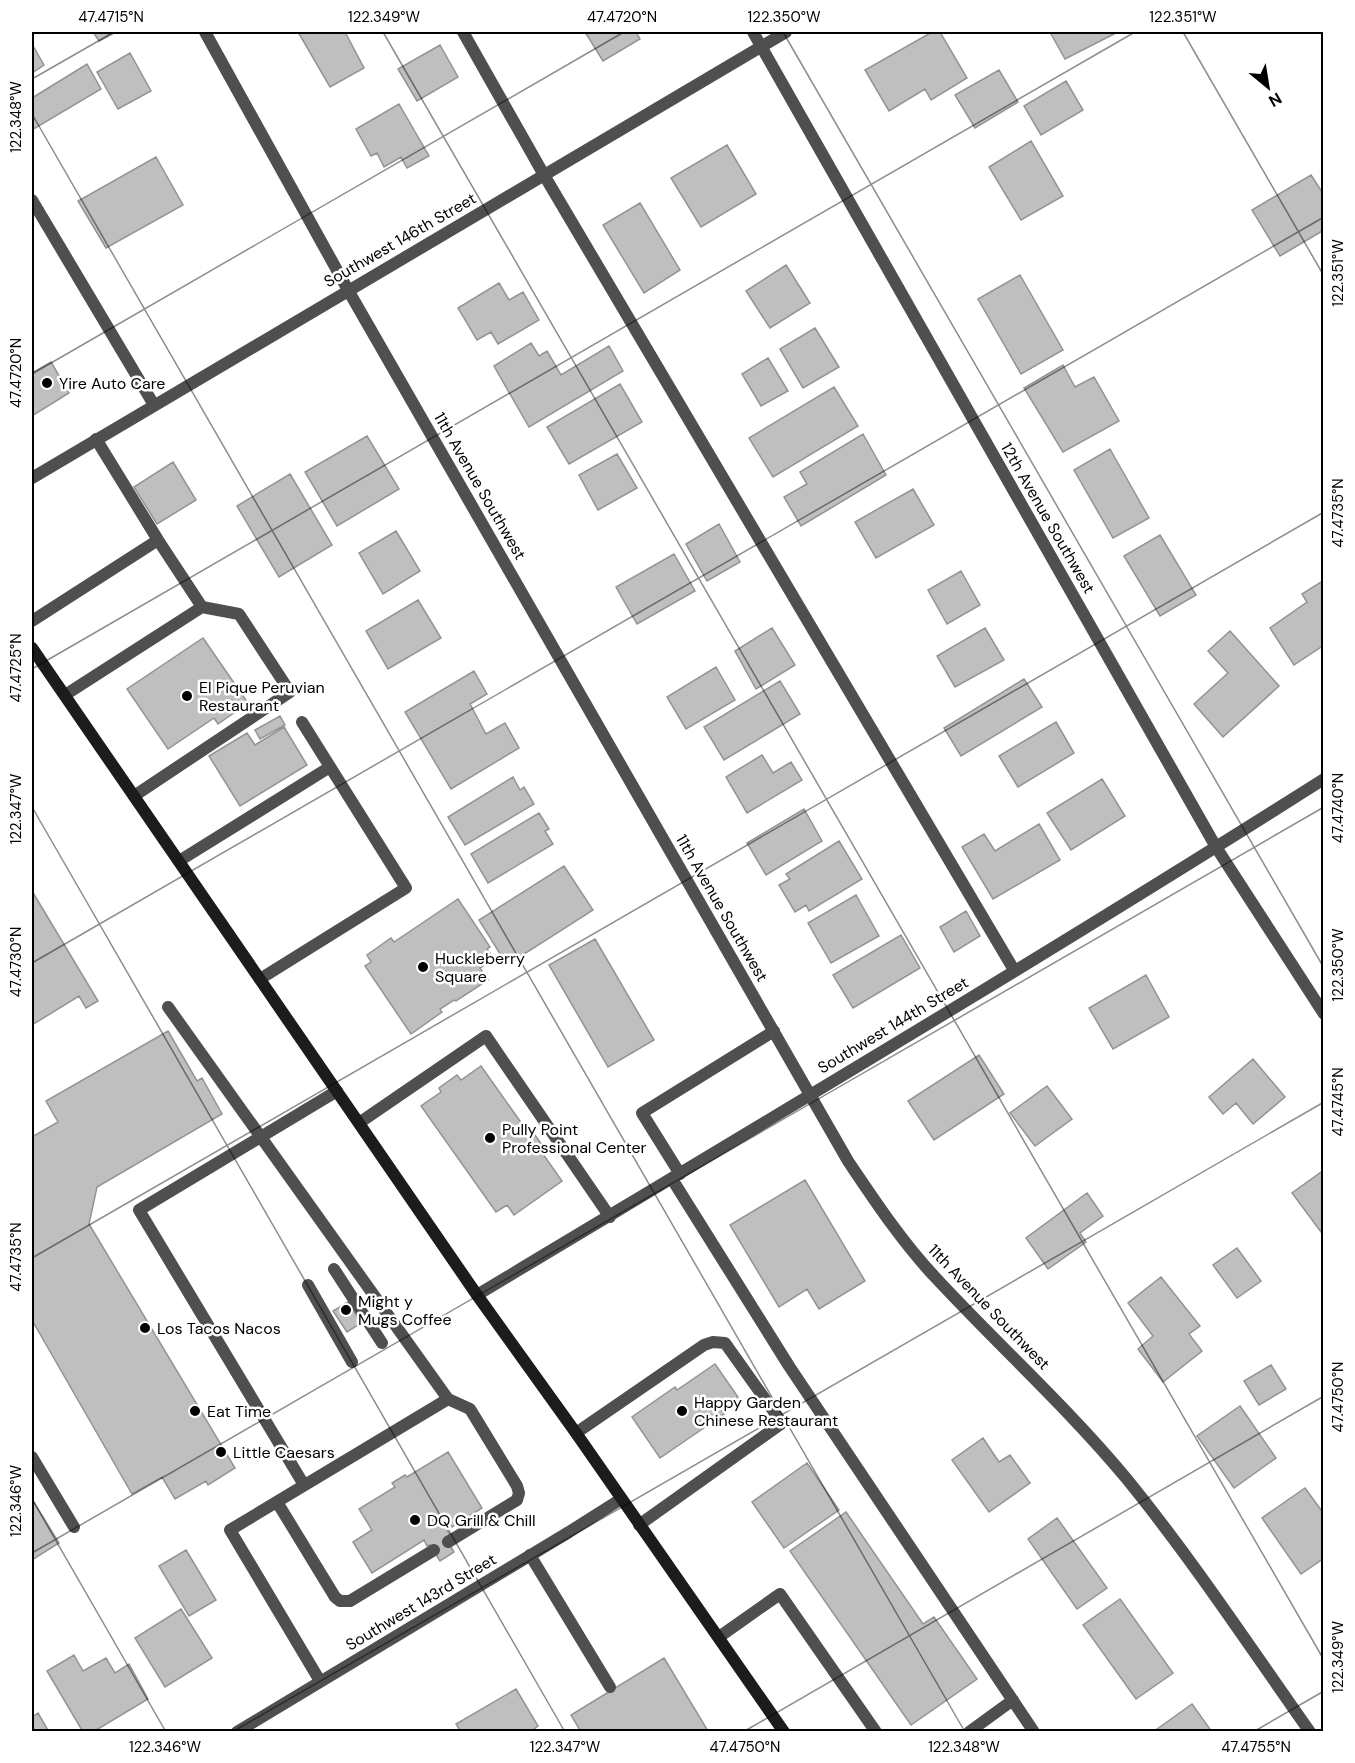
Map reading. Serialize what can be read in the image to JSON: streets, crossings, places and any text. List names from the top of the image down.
{
  "streets": {
    "street": [
      "Southwest 146th Street",
      "11th Avenue Southwest",
      "12th Avenue Southwest",
      "Southwest 144th Street",
      "Southwest 143rd Street"
    ]
  },
  "crossings": [
    ["Southwest 146th Street", "11th Avenue Southwest"],
    ["Southwest 146th Street", "12th Avenue Southwest"],
    ["11th Avenue Southwest", "Southwest 144th Street"],
    ["12th Avenue Southwest", "Southwest 144th Street"]
  ],
  "places": [
    "Yire Auto Care",
    "El Pique Peruvian Restaurant",
    "Huckleberry Square",
    "Pully Point Professional Center",
    "Might y Mugs Coffee",
    "Los Tacos Nacos",
    "Eat Time",
    "Happy Garden Chinese Restaurant",
    "Little Caesars",
    "DQ Grill & Chill"
  ],
  "north": "bottom right",
  "coordinates": [
    "47.4715°N",
    "122.349°W",
    "47.4720°N",
    "122.350°W",
    "122.351°W",
    "122.348°W",
    "47.4735°N",
    "47.4725°N",
    "47.4740°N",
    "122.347°W",
    "47.4730°N",
    "47.4745°N",
    "47.4750°N",
    "122.346°W",
    "47.4755°N"
  ]
}
